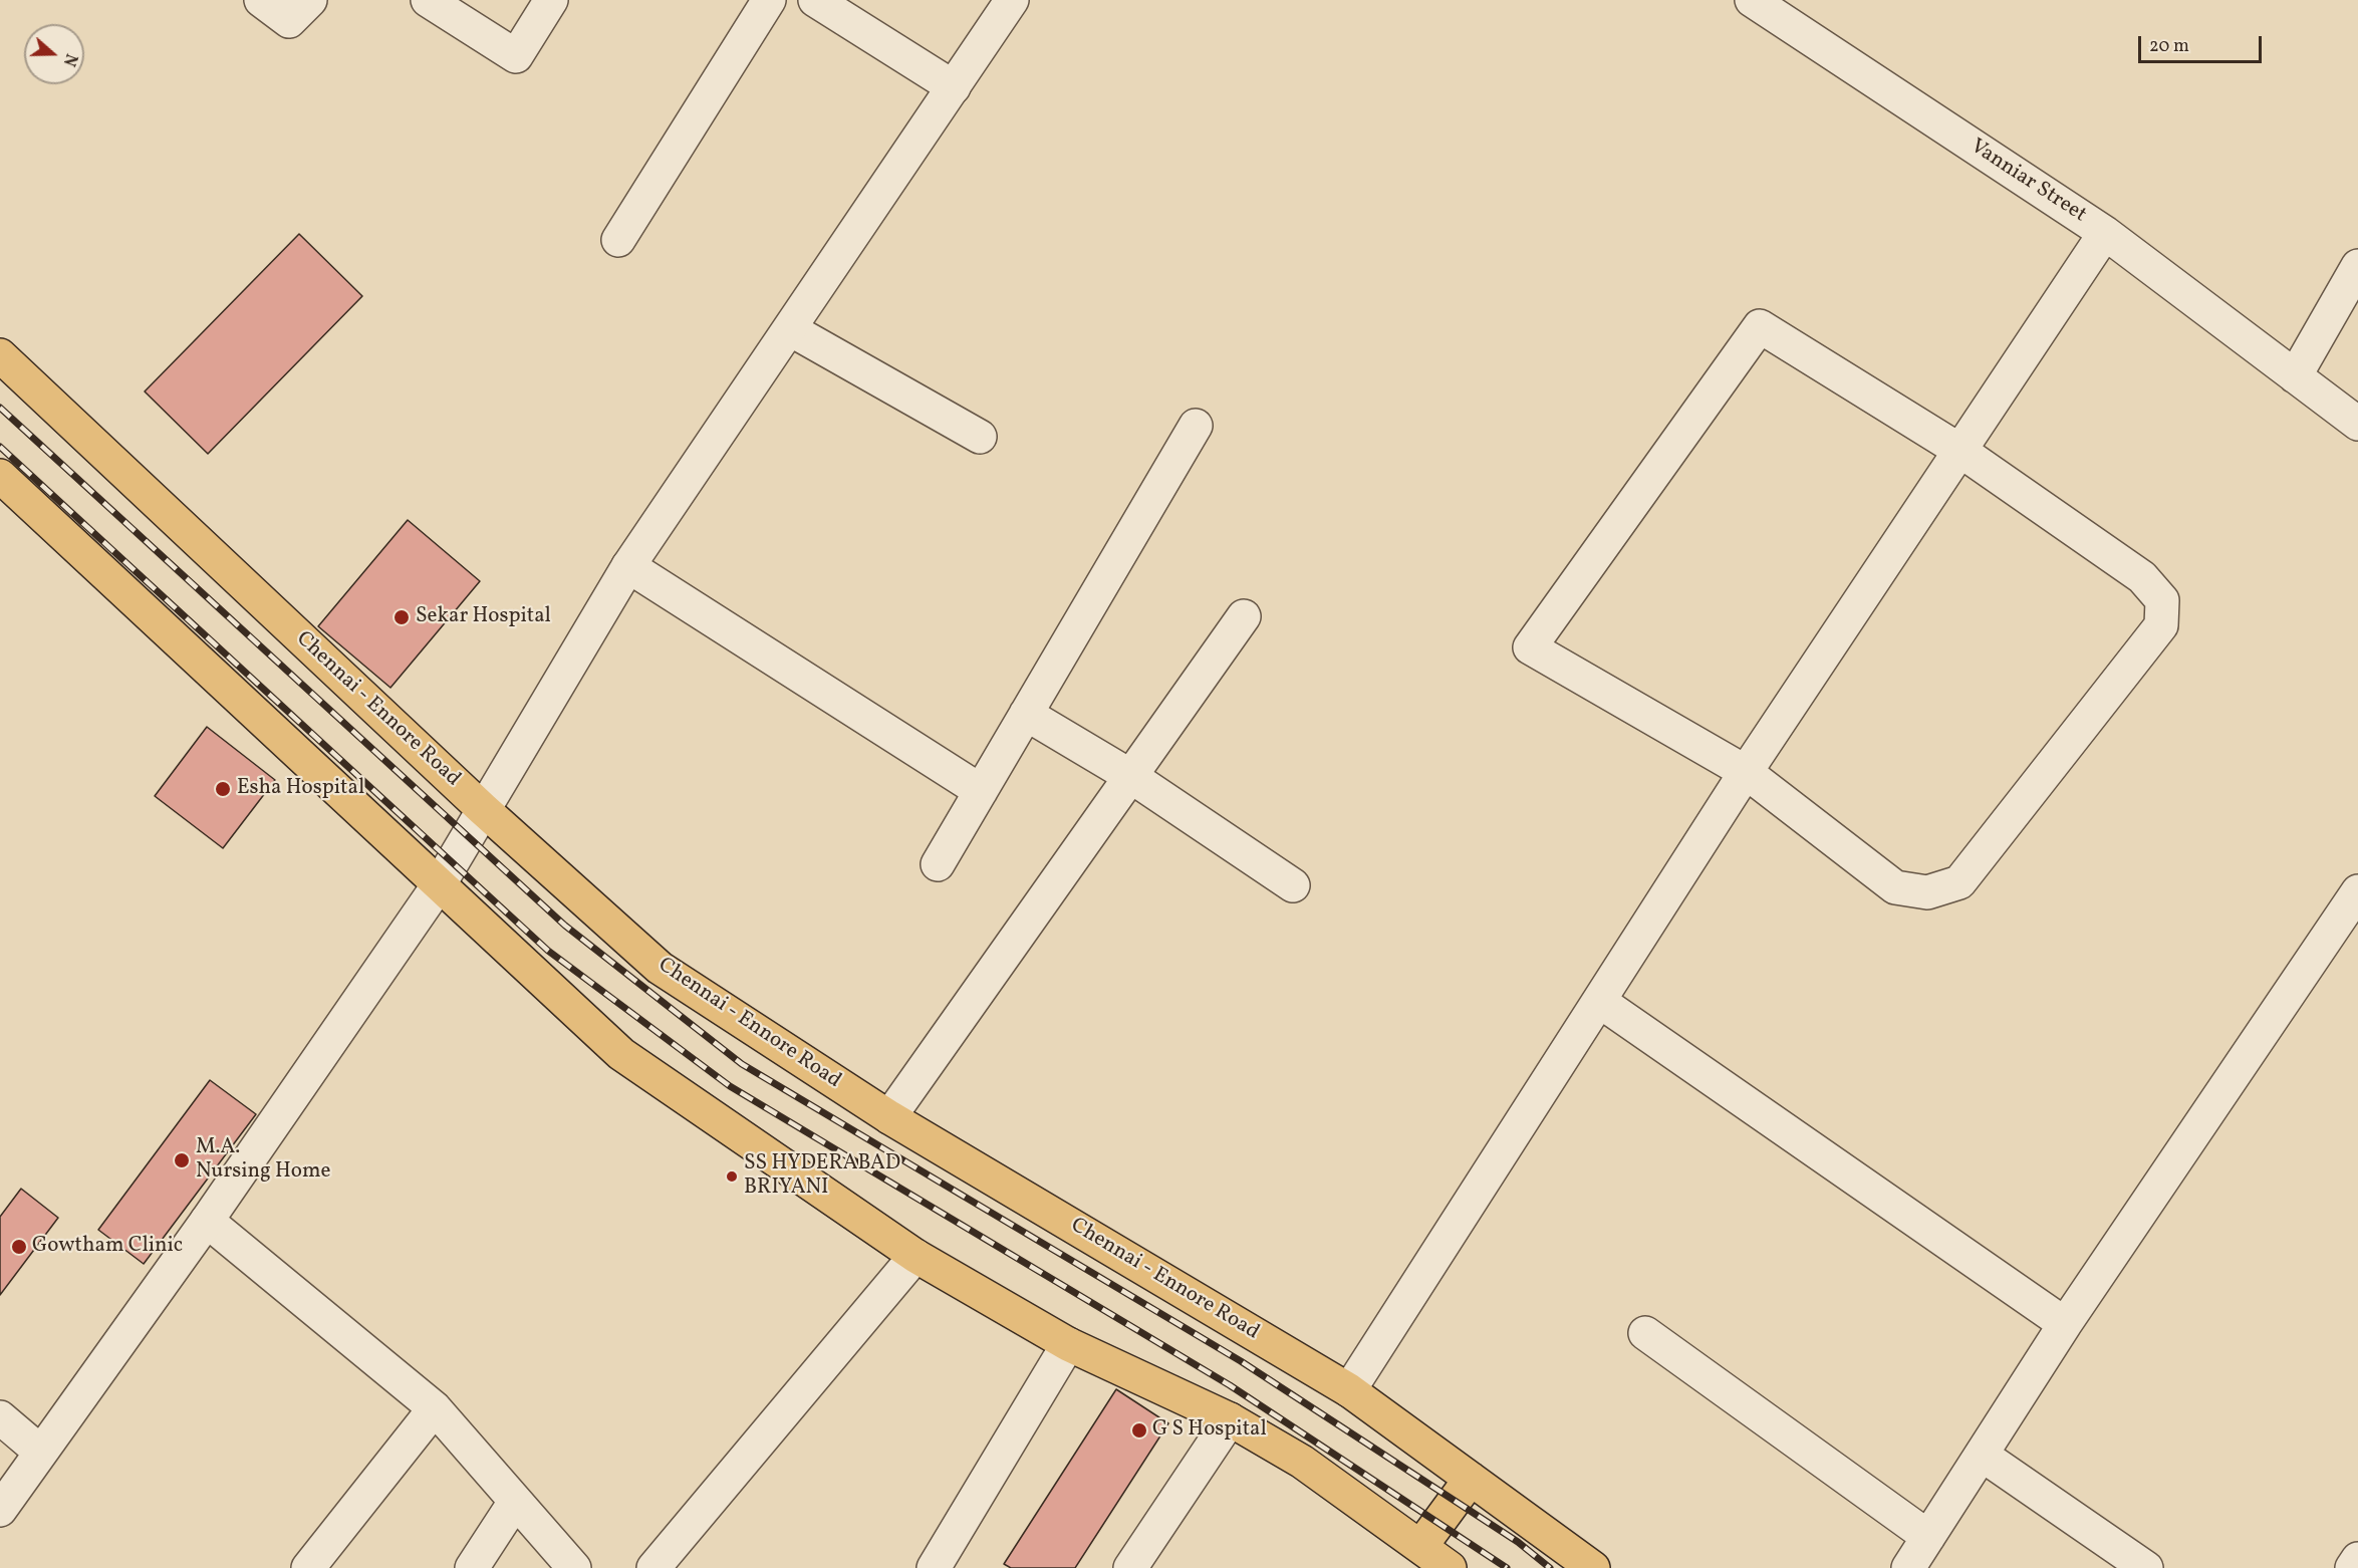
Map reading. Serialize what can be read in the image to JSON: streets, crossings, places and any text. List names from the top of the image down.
{
  "streets": {
    "main road": ["Chennai - Ennore Road"],
    "street": ["Vanniar Street"]
  },
  "places": [
    "Sekar Hospital",
    "Esha Hospital",
    "M.A. Nursing Home",
    "SS HYDERABAD BRIYANI",
    "Gowtham Clinic",
    "G S Hospital"
  ],
  "scale_bar": "20 m",
  "north": "right"
}
